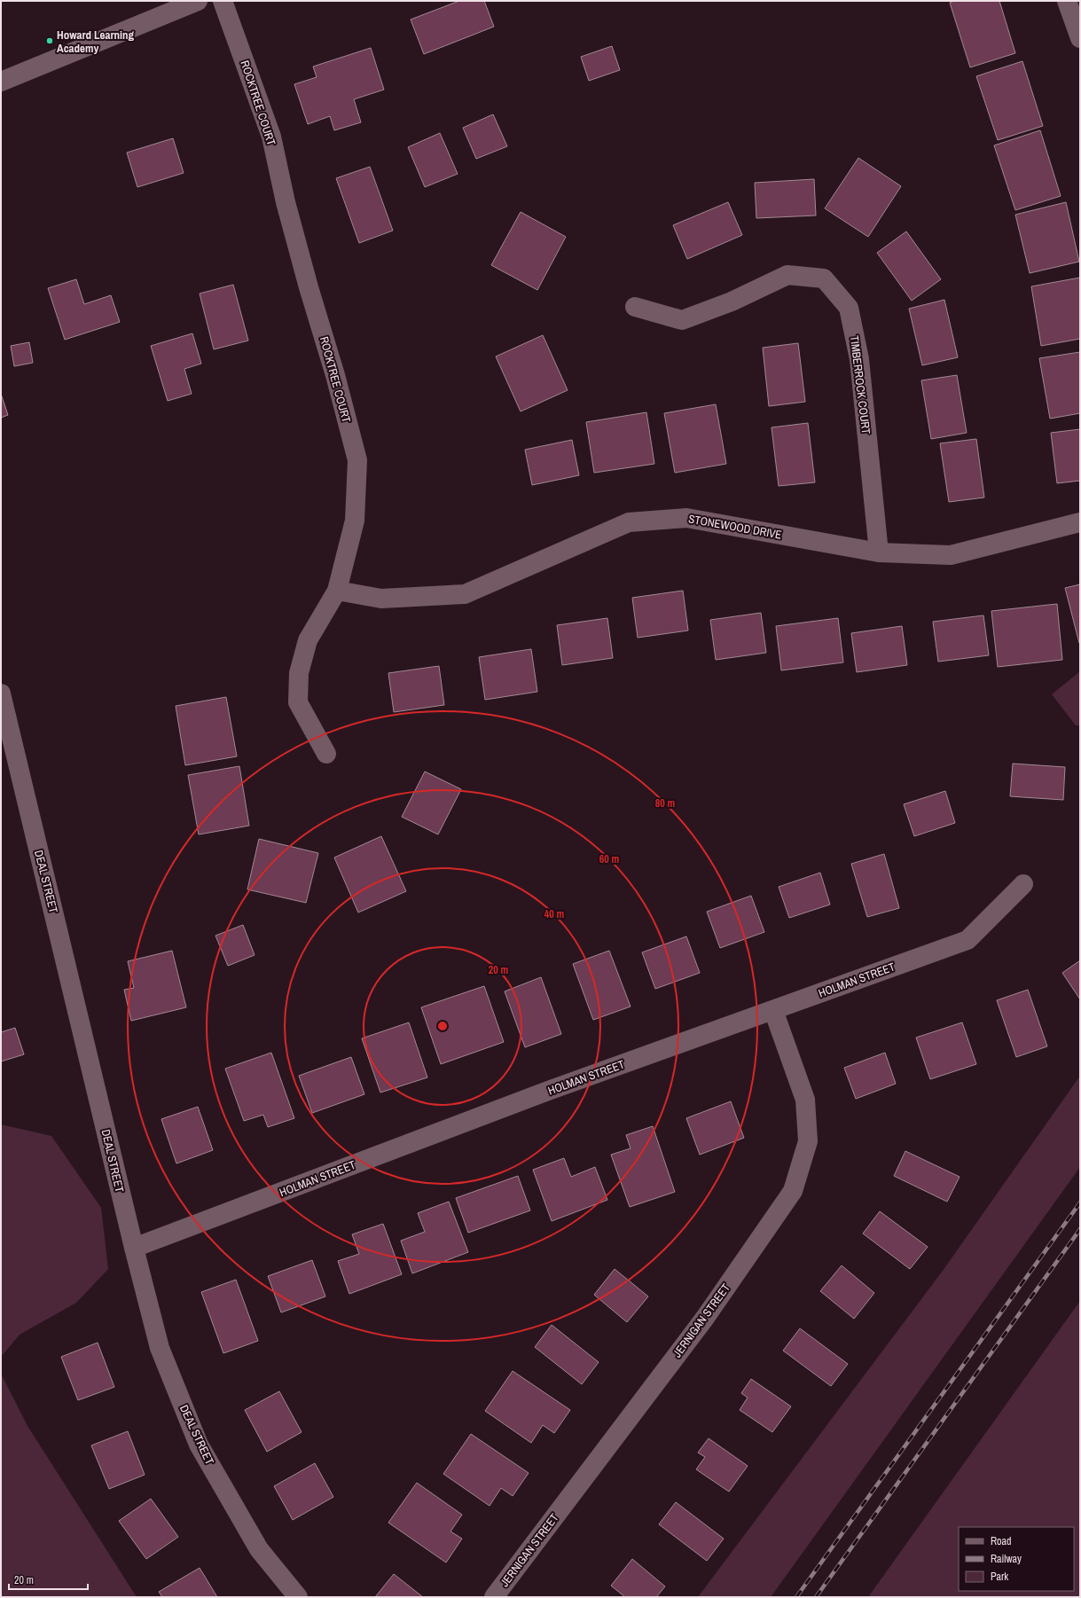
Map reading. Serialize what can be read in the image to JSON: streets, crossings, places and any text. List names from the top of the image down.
{
  "streets": {
    "street": [
      "ROCKTREE COURT",
      "TIMBERROCK COURT",
      "STONEWOOD DRIVE",
      "DEAL STREET",
      "HOLMAN STREET",
      "JERNIGAN STREET"
    ]
  },
  "crossings": [
    ["ROCKTREE COURT", "STONEWOOD DRIVE"],
    ["TIMBERROCK COURT", "STONEWOOD DRIVE"],
    ["DEAL STREET", "HOLMAN STREET"],
    ["HOLMAN STREET", "JERNIGAN STREET"]
  ],
  "places": ["Howard Learning Academy"],
  "legend": ["Road", "Railway", "Park"],
  "scale_bar": "20 m",
  "rings": [
    "80 m",
    "60 m",
    "40 m",
    "20 m"
  ]
}
